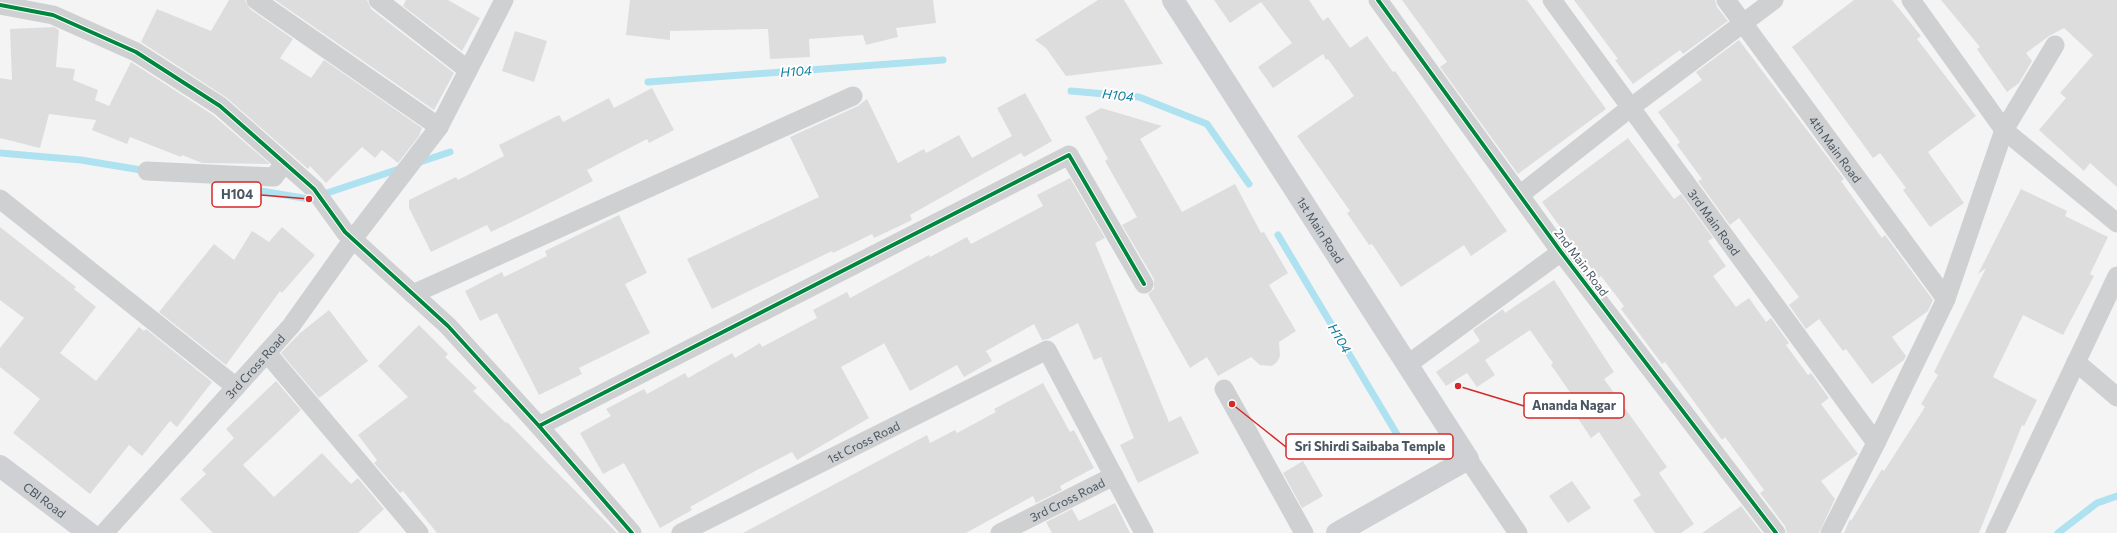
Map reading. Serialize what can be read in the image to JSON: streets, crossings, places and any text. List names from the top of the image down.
{
  "streets": {
    "street": [
      "4th Main Road",
      "3rd Main Road",
      "1st Main Road",
      "2nd Main Road",
      "3rd Cross Road",
      "1st Cross Road",
      "CBI Road"
    ]
  },
  "crossings": [
    ["3rd Cross Road", "1st Cross Road"]
  ],
  "water": ["H104"],
  "places": ["H104", "Ananda Nagar", "Sri Shirdi Saibaba Temple"]
}
